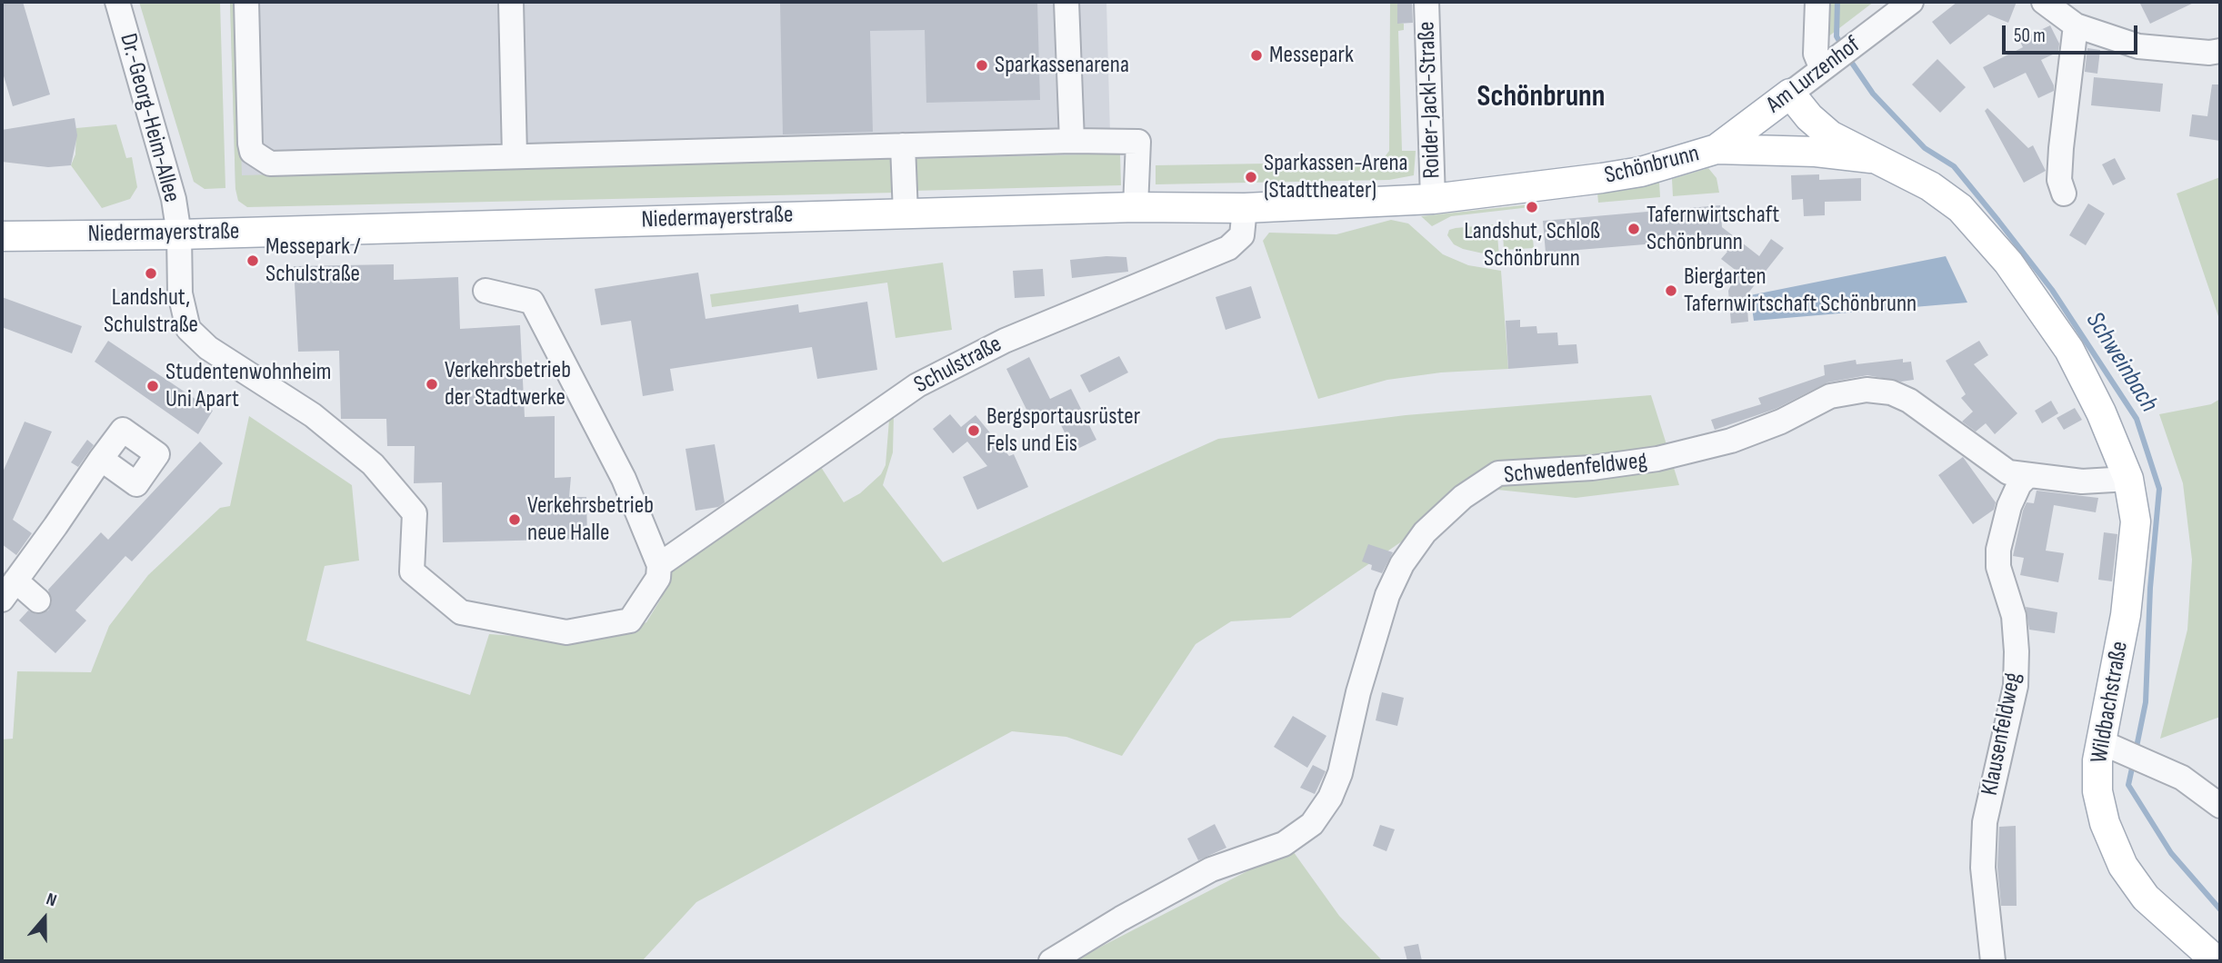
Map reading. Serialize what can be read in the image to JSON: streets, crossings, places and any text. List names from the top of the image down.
{
  "streets": {
    "main road": [
      "Am Lurzenhof",
      "Schönbrunn",
      "Niedermayerstraße",
      "Wildbachstraße"
    ],
    "street": [
      "Roider-Jackl-Straße",
      "Dr.-Georg-Heim-Allee",
      "Schulstraße",
      "Schwedenfeldweg",
      "Klausenfeldweg"
    ]
  },
  "crossings": [
    ["Am Lurzenhof", "Schönbrunn"],
    ["Roider-Jackl-Straße", "Schönbrunn"],
    ["Roider-Jackl-Straße", "Niedermayerstraße"],
    ["Dr.-Georg-Heim-Allee", "Niedermayerstraße"],
    ["Schönbrunn", "Niedermayerstraße"],
    ["Schönbrunn", "Schwedenfeldweg"],
    ["Schönbrunn", "Wildbachstraße"],
    ["Niedermayerstraße", "Schulstraße"],
    ["Schwedenfeldweg", "Wildbachstraße"],
    ["Schwedenfeldweg", "Klausenfeldweg"]
  ],
  "districts": ["Schönbrunn"],
  "water": ["Schweinbach"],
  "places": [
    "Messepark",
    "Sparkassenarena",
    "Sparkassen-Arena (Stadttheater)",
    "Landshut, Schloß Schönbrunn",
    "Tafernwirtschaft Schönbrunn",
    "Messepark / Schulstraße",
    "Landshut, Schulstraße",
    "Biergarten Tafernwirtschaft Schönbrunn",
    "Verkehrsbetrieb der Stadtwerke",
    "Studentenwohnheim Uni Apart",
    "Bergsportausrüster Fels und Eis",
    "Verkehrsbetrieb neue Halle"
  ],
  "scale_bar": "50 m",
  "north": "top"
}
